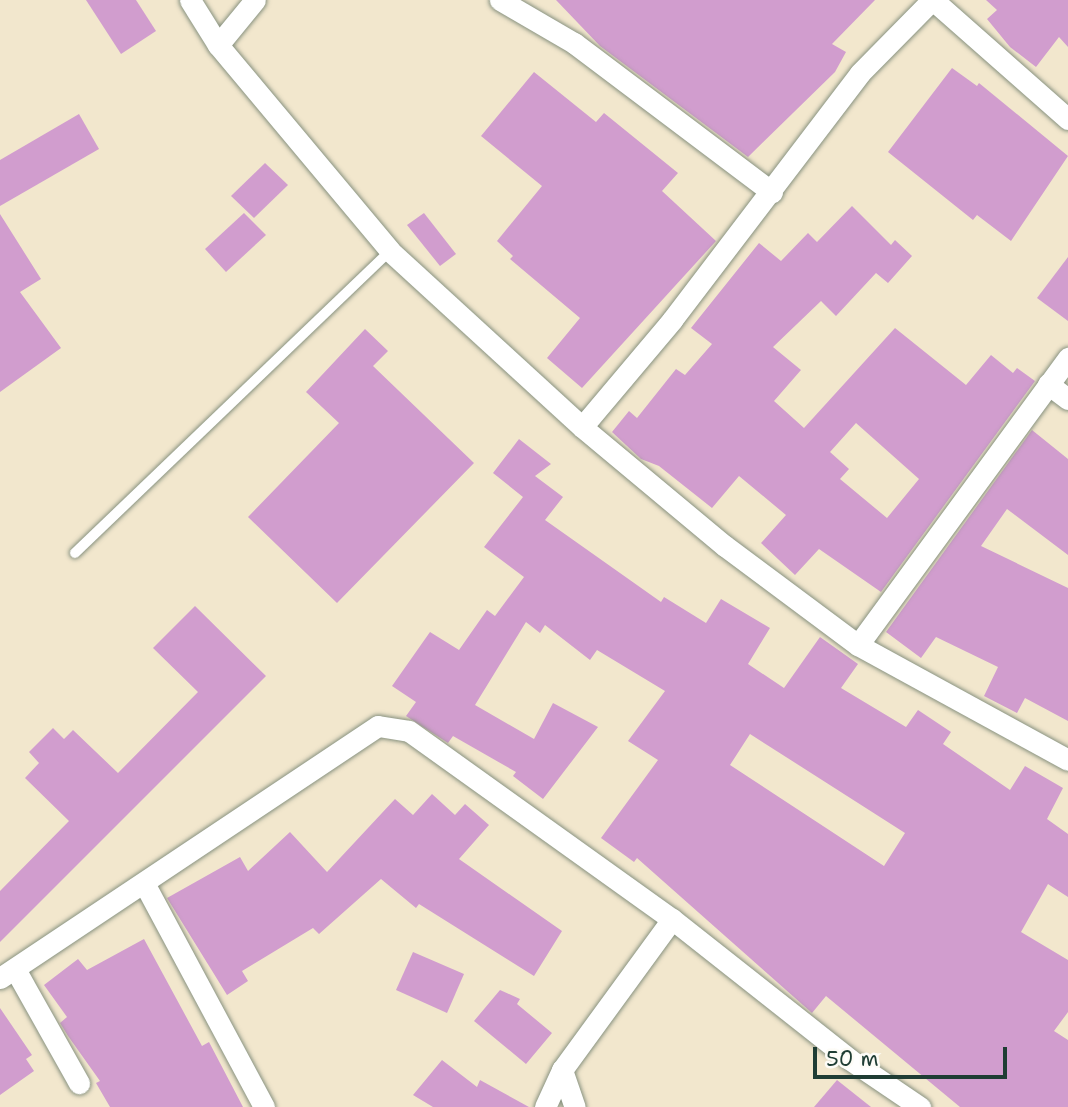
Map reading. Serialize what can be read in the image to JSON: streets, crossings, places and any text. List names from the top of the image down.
{
  "scale_bar": "50 m"
}
